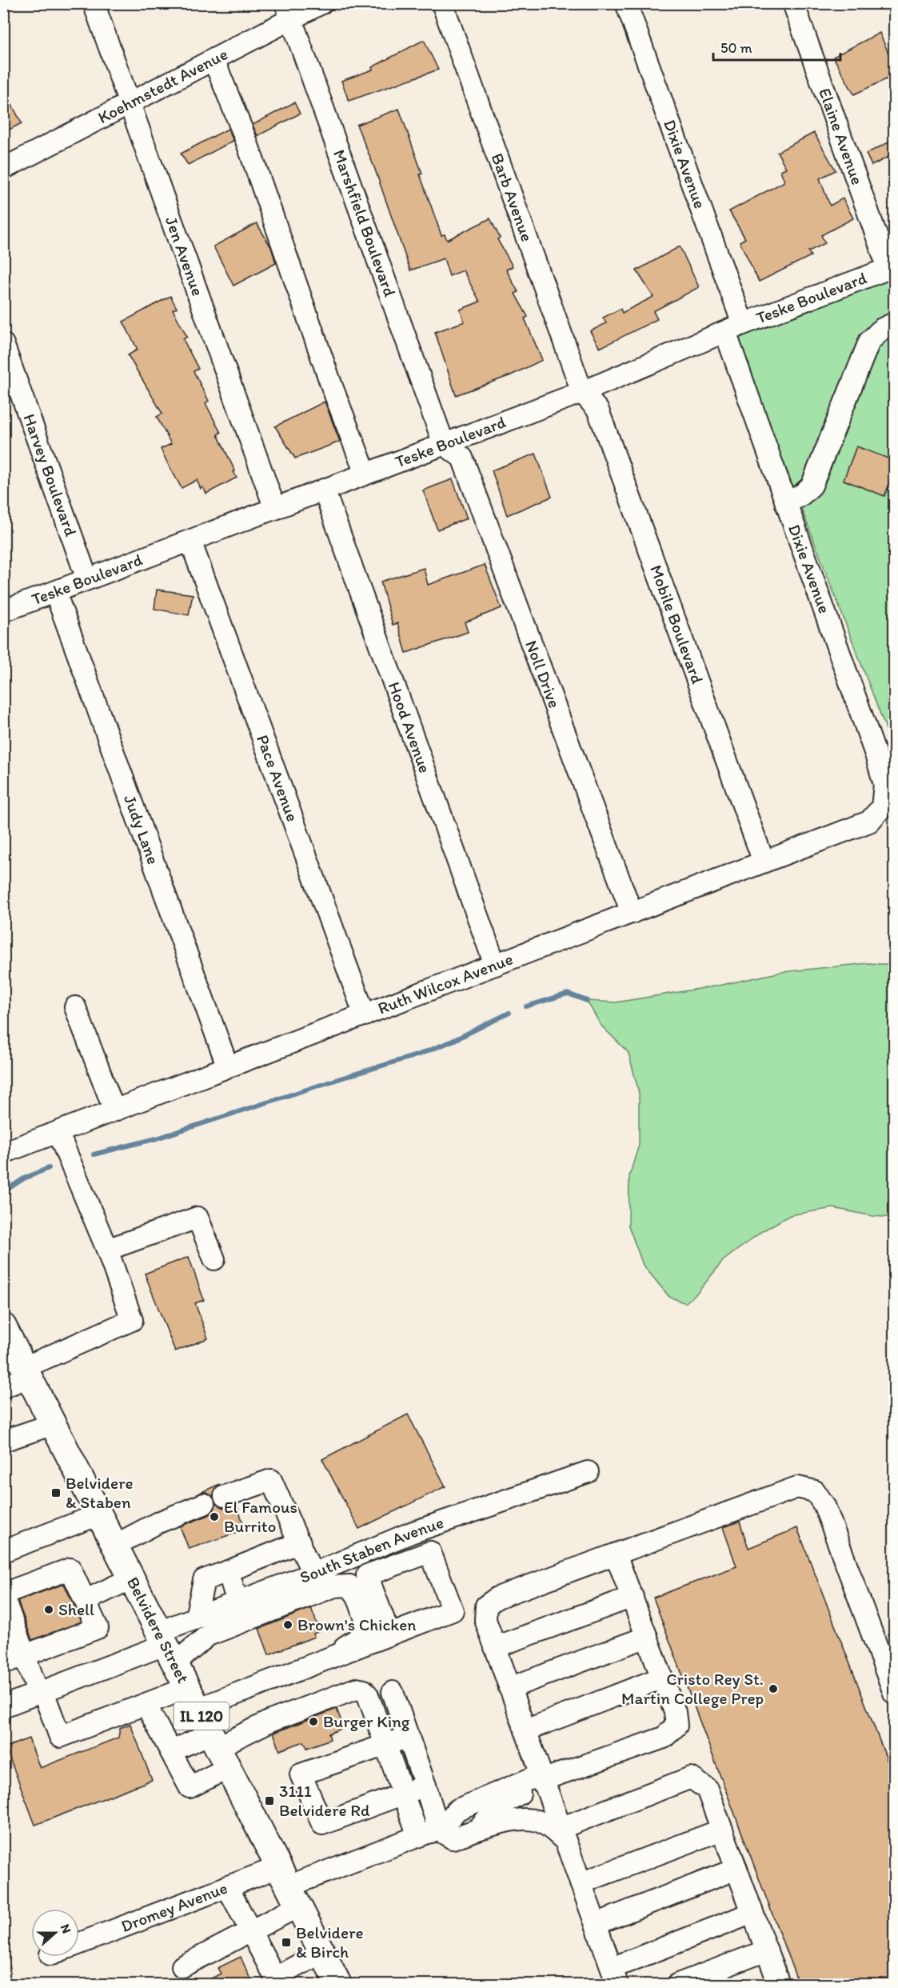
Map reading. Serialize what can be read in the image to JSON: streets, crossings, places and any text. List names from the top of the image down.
{
  "streets": {
    "main road": ["Belvidere Street", "IL 120"],
    "street": [
      "Koehmstedt Avenue",
      "Elaine Avenue",
      "Dixie Avenue",
      "Barb Avenue",
      "Marshfield Boulevard",
      "Jen Avenue",
      "Teske Boulevard",
      "Harvey Boulevard",
      "Mobile Boulevard",
      "Noll Drive",
      "Hood Avenue",
      "Pace Avenue",
      "Judy Lane",
      "Ruth Wilcox Avenue",
      "South Staben Avenue",
      "Dromey Avenue"
    ]
  },
  "crossings": [
    ["Koehmstedt Avenue", "Marshfield Boulevard"],
    ["Koehmstedt Avenue", "Jen Avenue"],
    ["Elaine Avenue", "Teske Boulevard"],
    ["Dixie Avenue", "Teske Boulevard"],
    ["Dixie Avenue", "Ruth Wilcox Avenue"],
    ["Barb Avenue", "Teske Boulevard"],
    ["Barb Avenue", "Mobile Boulevard"],
    ["Marshfield Boulevard", "Teske Boulevard"],
    ["Marshfield Boulevard", "Noll Drive"],
    ["Jen Avenue", "Teske Boulevard"],
    ["Teske Boulevard", "Harvey Boulevard"],
    ["Teske Boulevard", "Mobile Boulevard"],
    ["Teske Boulevard", "Noll Drive"],
    ["Teske Boulevard", "Hood Avenue"],
    ["Teske Boulevard", "Pace Avenue"],
    ["Teske Boulevard", "Judy Lane"],
    ["Mobile Boulevard", "Ruth Wilcox Avenue"],
    ["Noll Drive", "Ruth Wilcox Avenue"],
    ["Hood Avenue", "Ruth Wilcox Avenue"],
    ["Pace Avenue", "Ruth Wilcox Avenue"],
    ["Judy Lane", "Ruth Wilcox Avenue"],
    ["South Staben Avenue", "Belvidere Street"],
    ["Belvidere Street", "Dromey Avenue"]
  ],
  "places": {
    "transit": ["Belvidere & Staben", "3111 Belvidere Rd", "Belvidere & Birch"],
    "other": [
      "El Famous Burrito",
      "Shell",
      "Brown's Chicken",
      "Cristo Rey St. Martin College Prep",
      "Burger King"
    ]
  },
  "scale_bar": "50 m",
  "north": "right"
}
